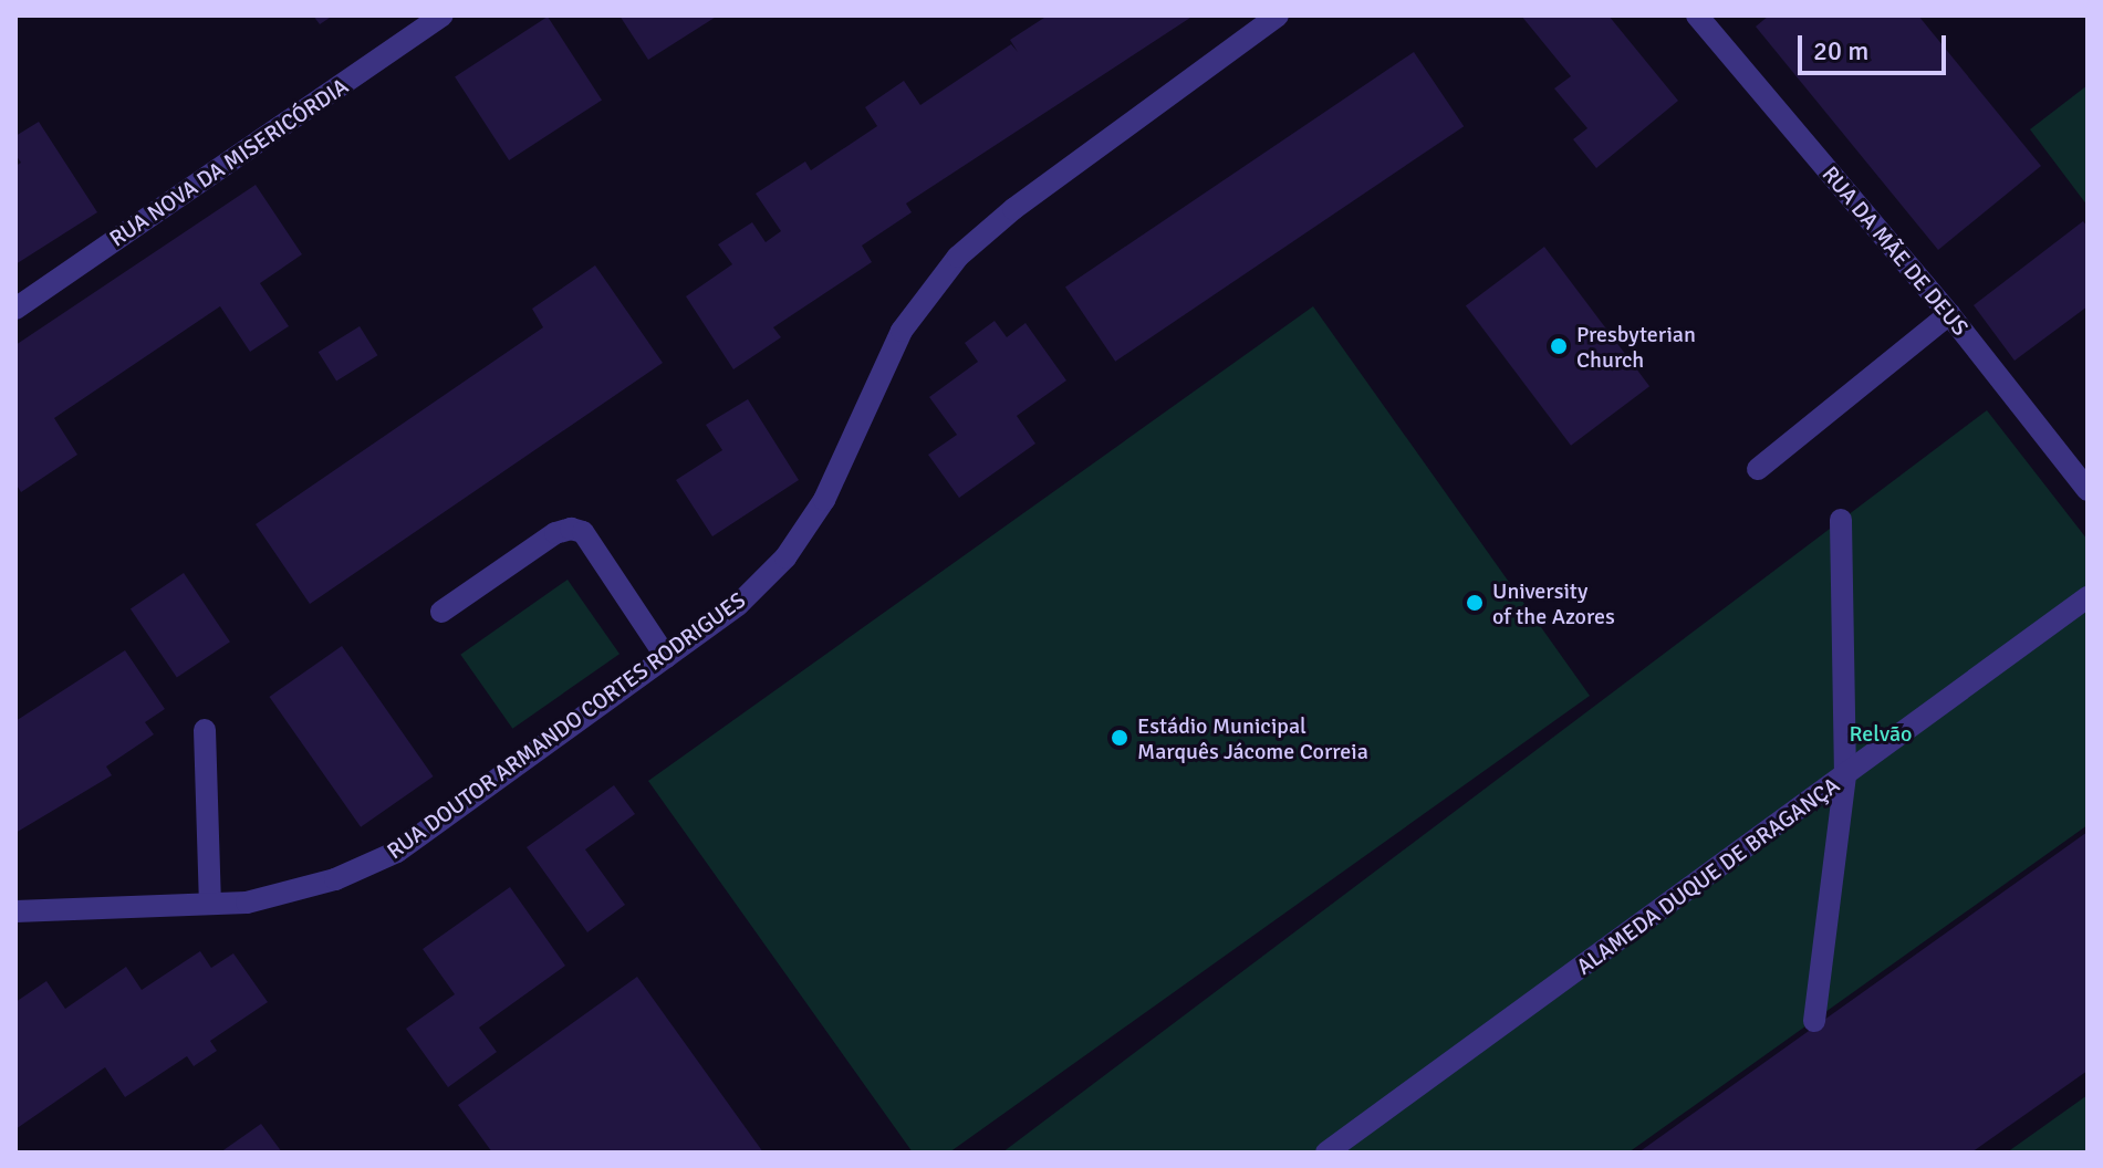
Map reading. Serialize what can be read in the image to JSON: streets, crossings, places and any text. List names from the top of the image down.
{
  "streets": {
    "street": [
      "RUA NOVA DA MISERICÓRDIA",
      "RUA DA MÃE DE DEUS",
      "RUA DOUTOR ARMANDO CORTES RODRIGUES",
      "ALAMEDA DUQUE DE BRAGANÇA"
    ]
  },
  "parks": ["Relvão"],
  "places": ["Presbyterian Church", "University of the Azores", "Estádio Municipal Marquês Jácome Correia"],
  "scale_bar": "20 m"
}
